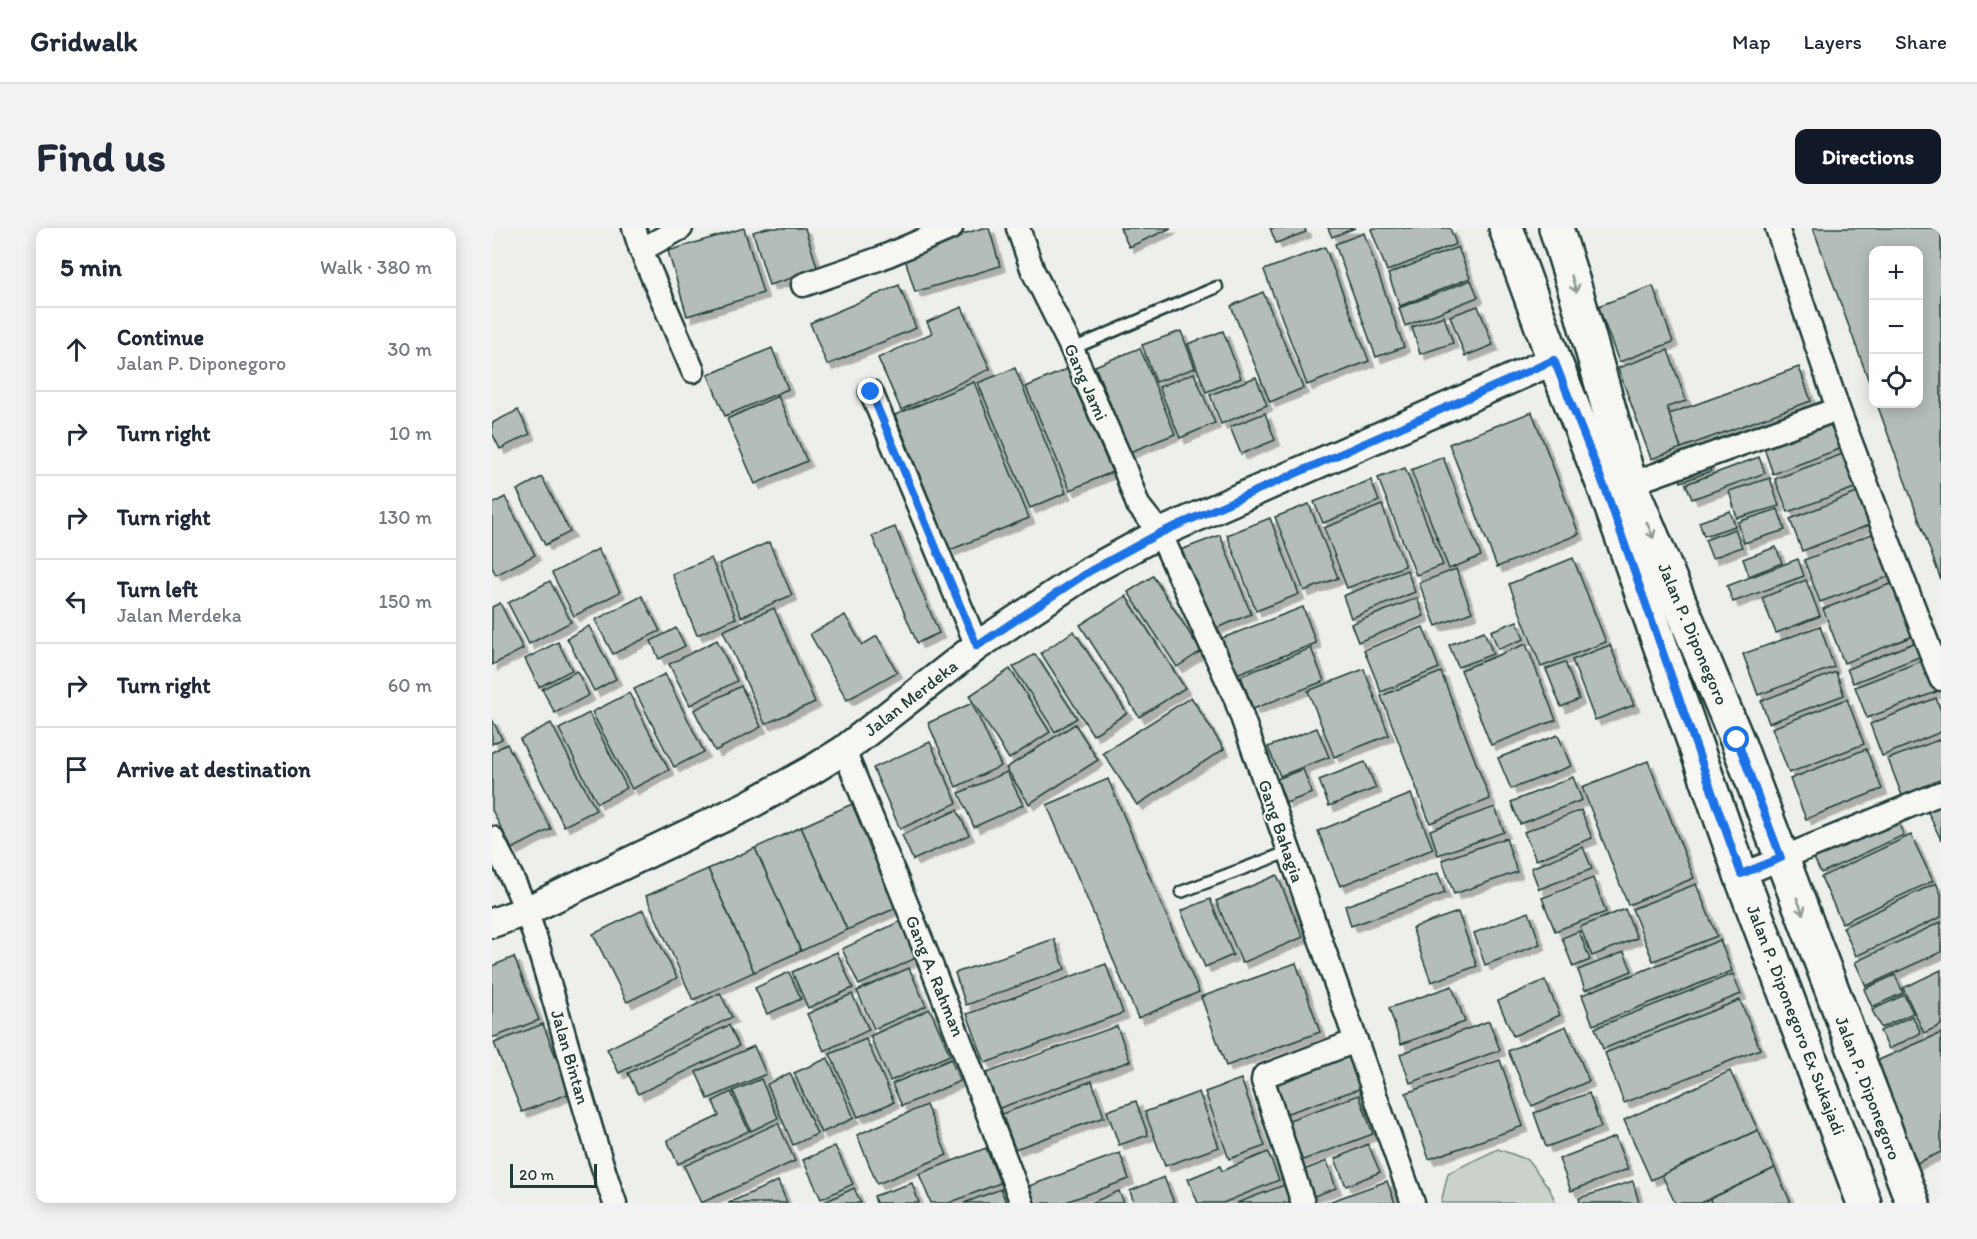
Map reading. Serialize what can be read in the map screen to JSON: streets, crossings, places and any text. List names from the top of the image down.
{
  "streets": {
    "main road": ["Jalan P. Diponegoro", "Jalan P. Diponegoro Ex Sukajadi"],
    "street": [
      "Gang Jami",
      "Jalan Merdeka",
      "Gang Bahagia",
      "Gang A. Rahman",
      "Jalan Bintan"
    ]
  },
  "crossings": [
    ["Gang Jami", "Jalan Merdeka"],
    ["Gang Jami", "Gang Bahagia"],
    ["Jalan Merdeka", "Gang Bahagia"],
    ["Jalan Merdeka", "Gang A. Rahman"],
    ["Jalan Merdeka", "Jalan P. Diponegoro Ex Sukajadi"],
    ["Jalan Merdeka", "Jalan Bintan"]
  ],
  "one_way": ["Jalan P. Diponegoro"],
  "scale_bar": "20 m",
  "page": {
    "header": "Gridwalk",
    "nav": ["Map", "Layers", "Share"],
    "buttons": "Directions",
    "title": "Find us",
    "heading": ["5 min", "Walk · 380 m"],
    "map_buttons": ["+", "−"],
    "list": [
      ["Continue", "Jalan P. Diponegoro", "30 m"],
      ["Turn right", "10 m"],
      ["Turn right", "130 m"],
      ["Turn left", "Jalan Merdeka", "150 m"],
      ["Turn right", "60 m"],
      "Arrive at destination"
    ],
    "scale": "20 m"
  }
}
